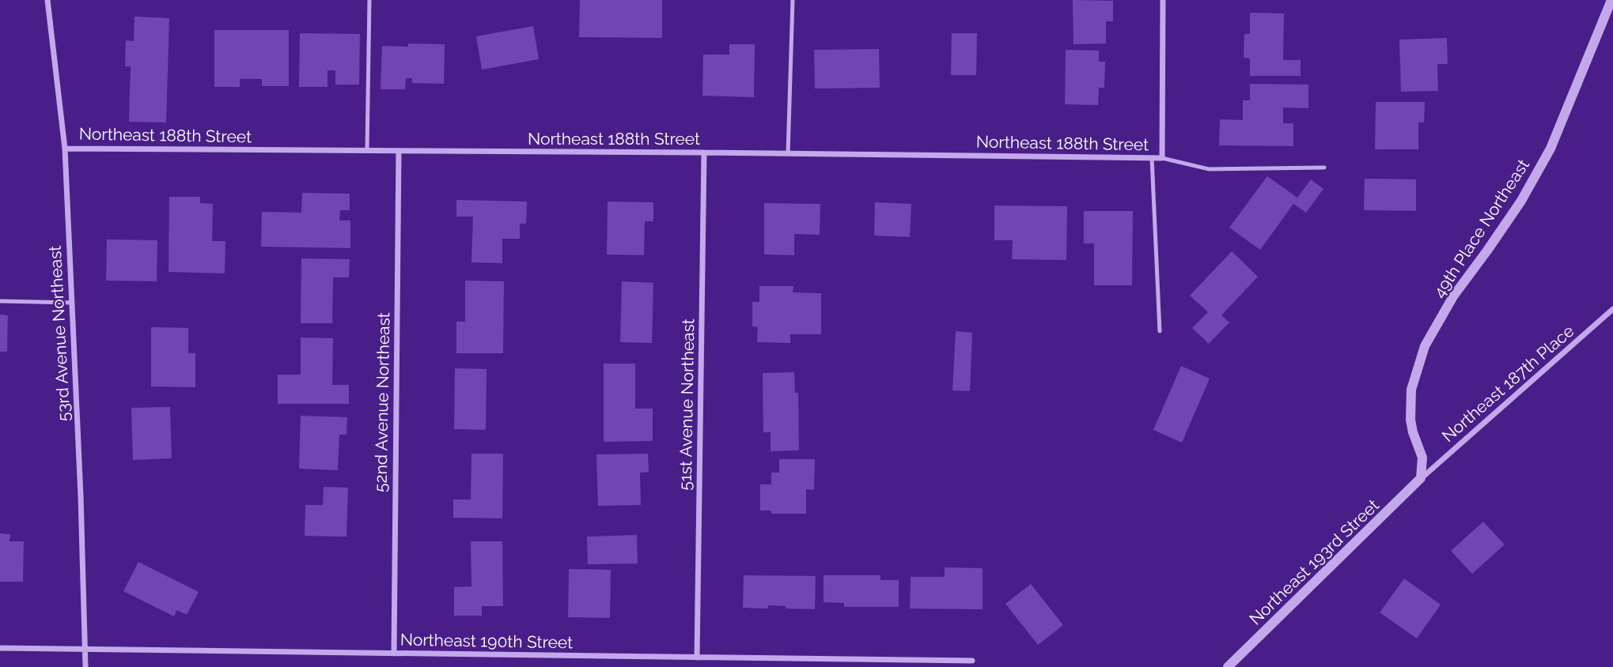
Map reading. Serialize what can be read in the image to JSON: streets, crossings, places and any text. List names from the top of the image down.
{
  "streets": {
    "street": [
      "Northeast 188th Street",
      "49th Place Northeast",
      "53rd Avenue Northeast",
      "Northeast 187th Place",
      "52nd Avenue Northeast",
      "51st Avenue Northeast",
      "Northeast 193rd Street",
      "Northeast 190th Street"
    ]
  },
  "crossings": [
    ["Northeast 188th Street", "53rd Avenue Northeast"],
    ["Northeast 188th Street", "52nd Avenue Northeast"],
    ["Northeast 188th Street", "51st Avenue Northeast"],
    ["49th Place Northeast", "Northeast 187th Place"],
    ["49th Place Northeast", "Northeast 193rd Street"],
    ["53rd Avenue Northeast", "Northeast 190th Street"],
    ["Northeast 187th Place", "Northeast 193rd Street"],
    ["52nd Avenue Northeast", "Northeast 190th Street"],
    ["51st Avenue Northeast", "Northeast 190th Street"]
  ]
}
